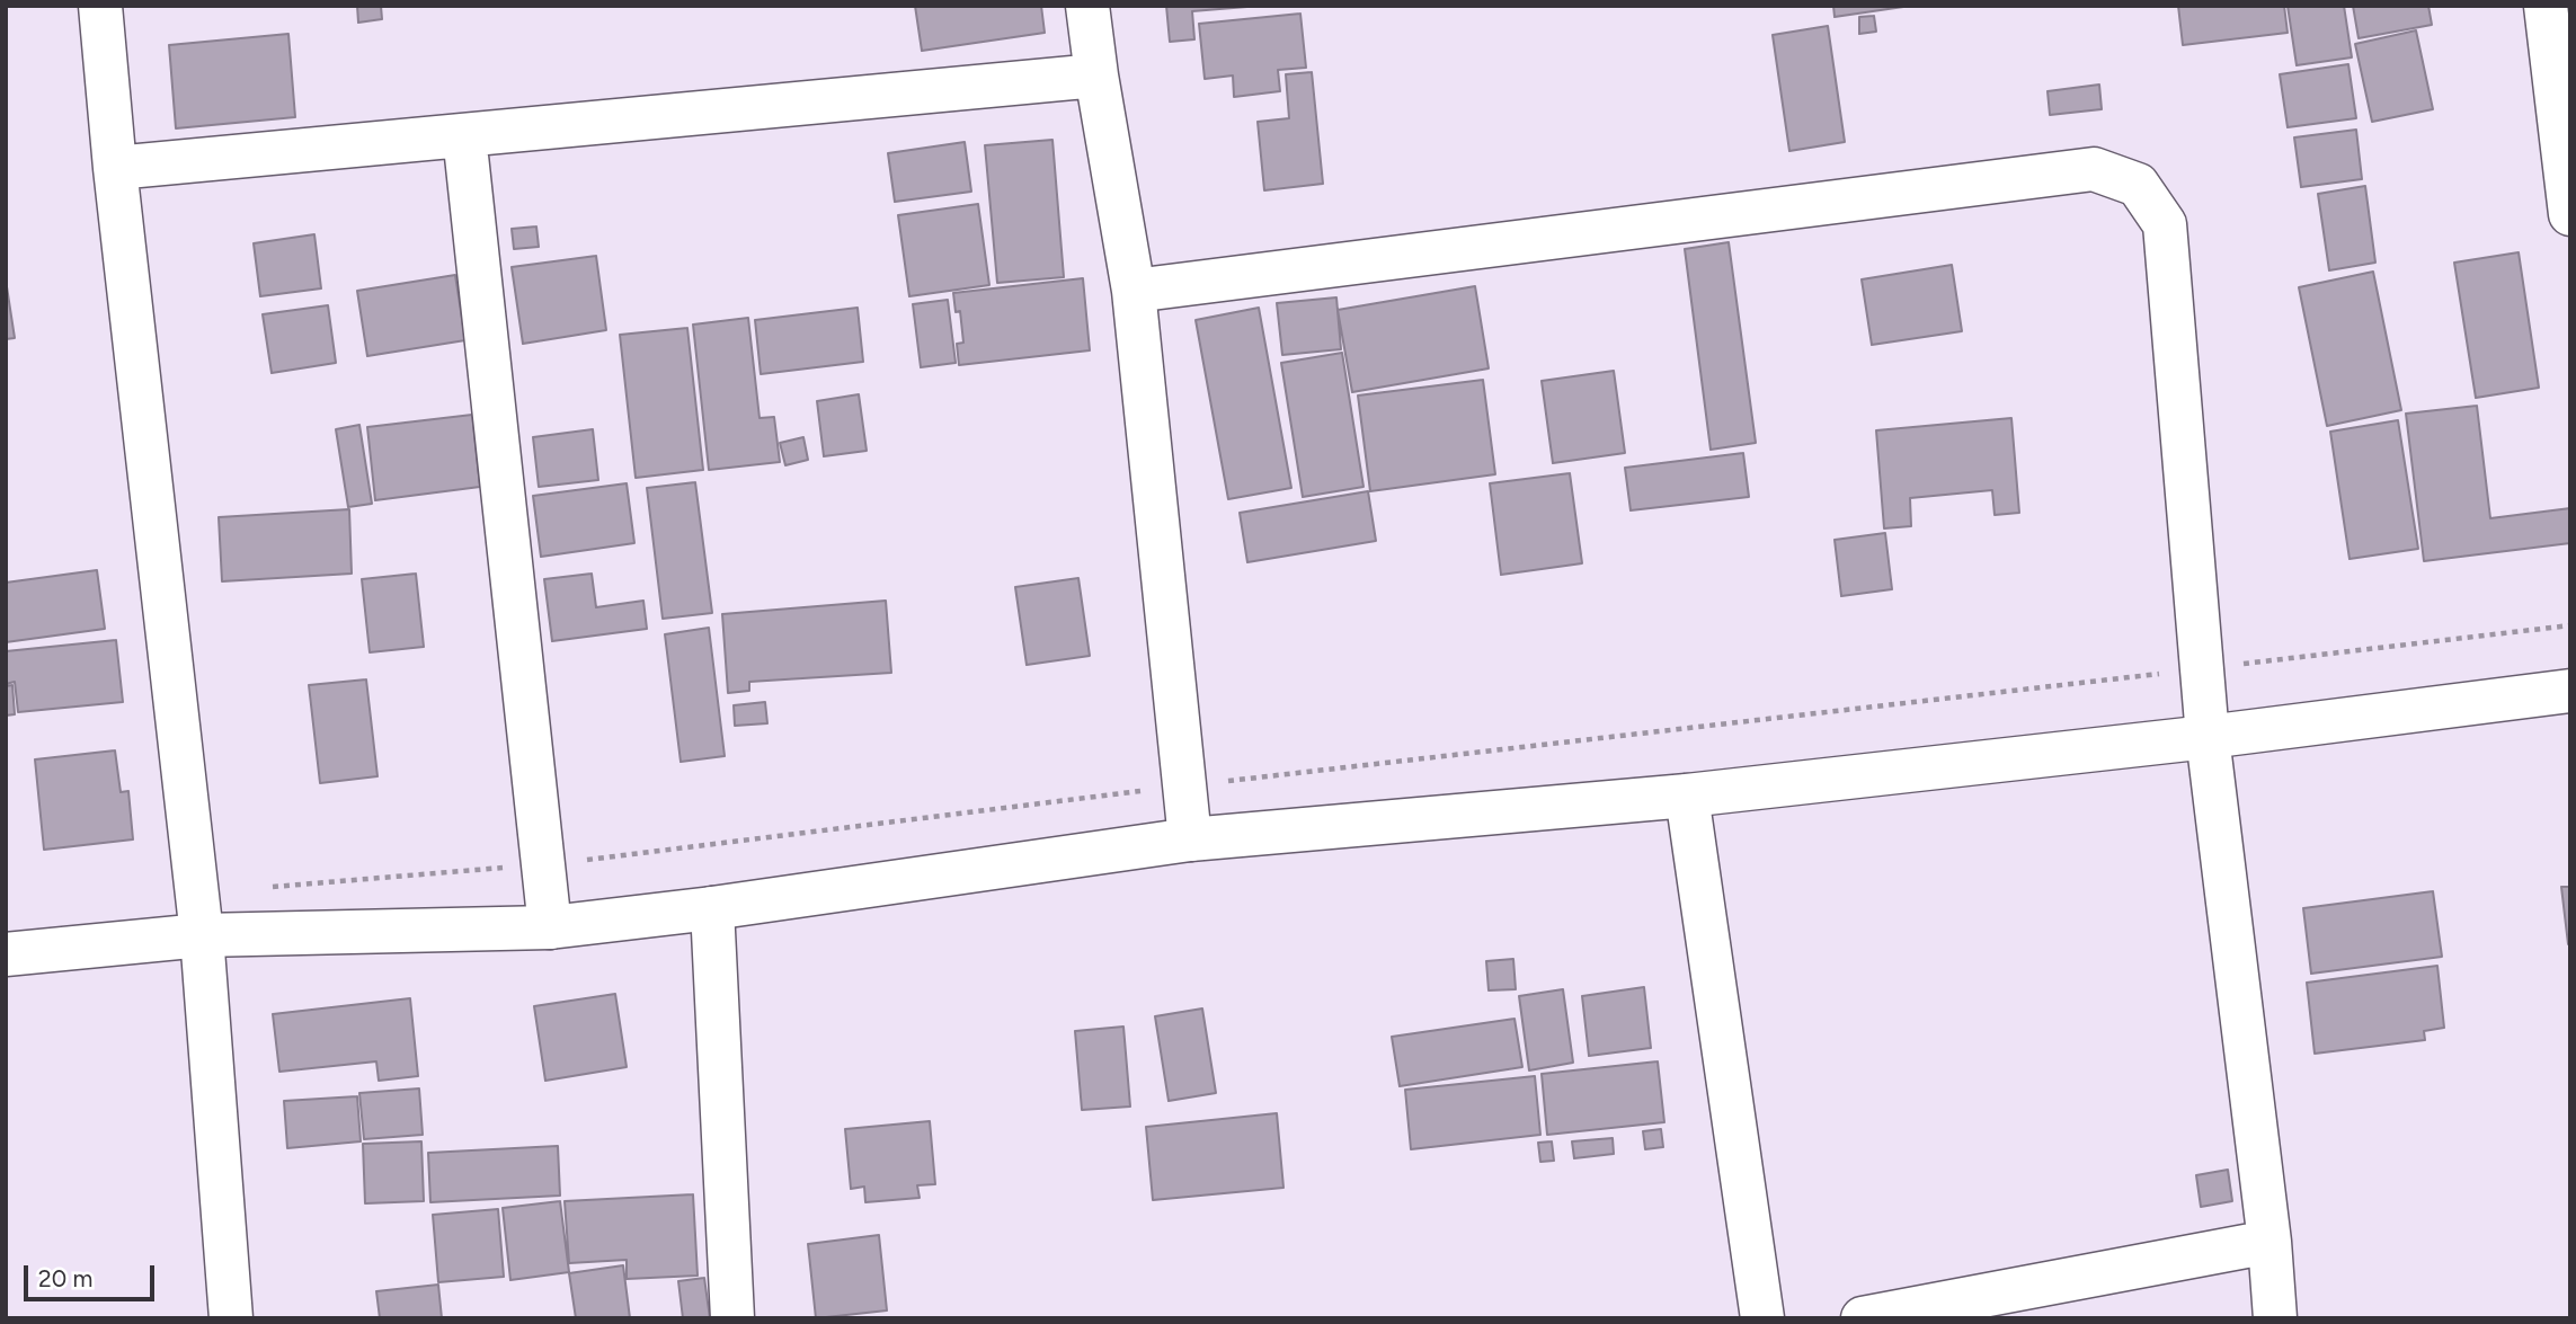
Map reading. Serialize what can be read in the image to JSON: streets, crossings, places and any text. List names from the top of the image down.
{
  "scale_bar": "20 m"
}
